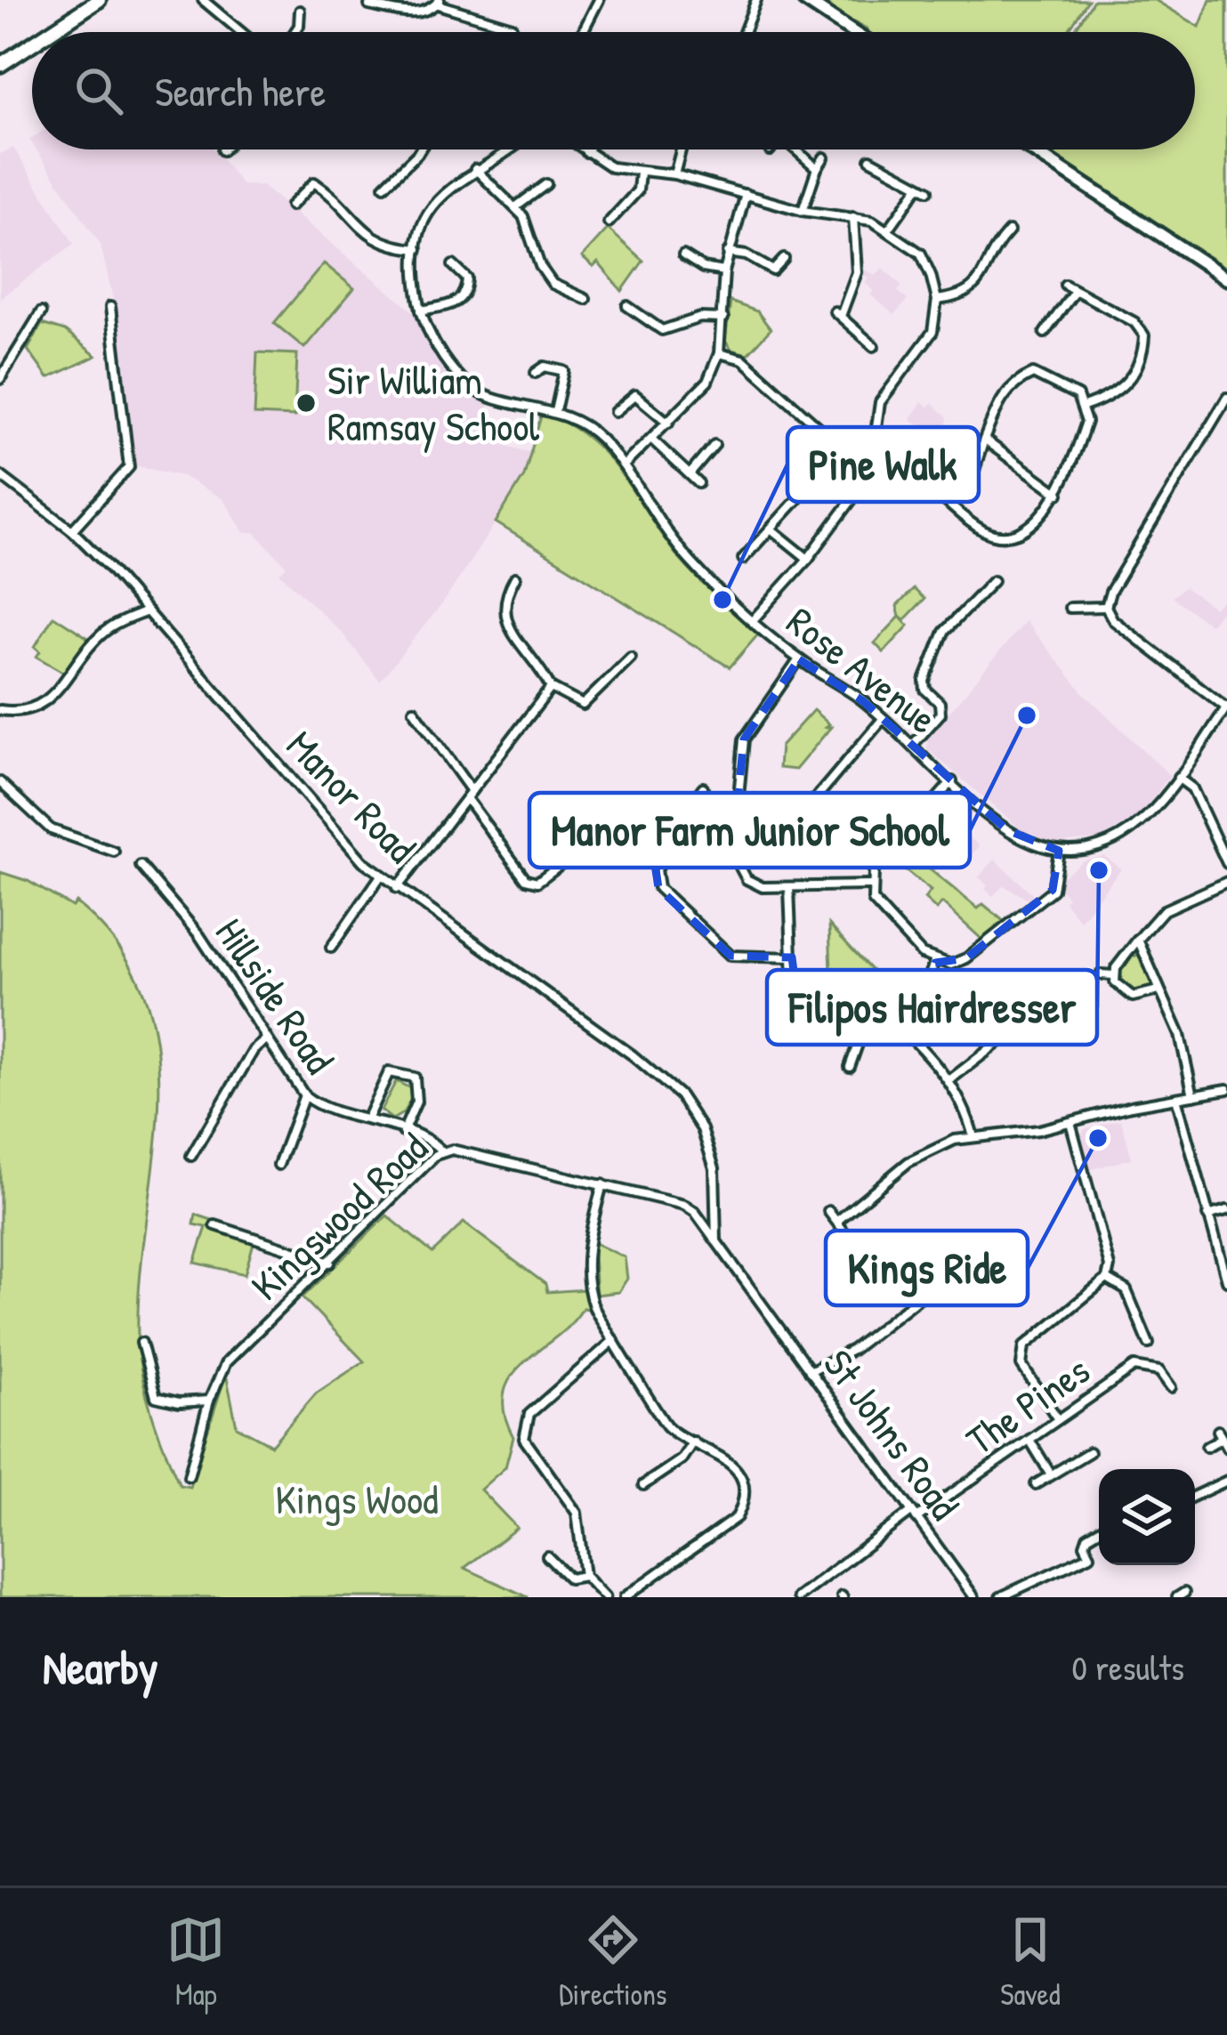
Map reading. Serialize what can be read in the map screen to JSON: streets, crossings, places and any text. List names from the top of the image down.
{
  "streets": {
    "street": [
      "Rose Avenue",
      "Manor Road",
      "Hillside Road",
      "Kingswood Road",
      "The Pines",
      "St Johns Road"
    ]
  },
  "crossings": [
    ["Manor Road", "St Johns Road"],
    ["Hillside Road", "Kingswood Road"],
    ["Kingswood Road", "St Johns Road"],
    ["The Pines", "St Johns Road"]
  ],
  "parks": ["Kings Wood"],
  "places": [
    "Sir William Ramsay School",
    "Pine Walk",
    "Manor Farm Junior School",
    "Filipos Hairdresser",
    "Kings Ride"
  ],
  "page": {
    "search": "Search here",
    "heading": ["Nearby", "0 results"],
    "nav": ["Map", "Directions", "Saved"]
  }
}
